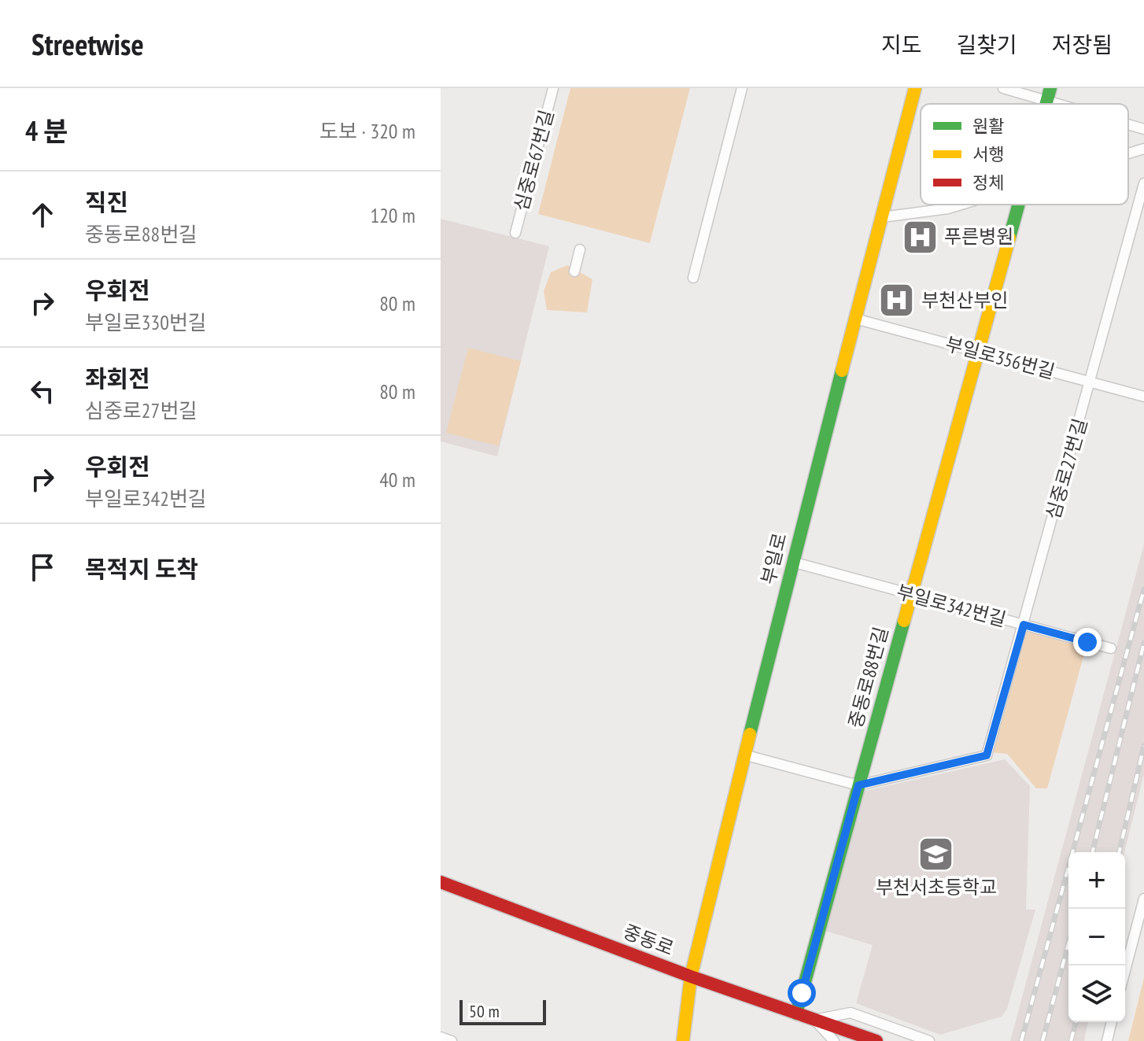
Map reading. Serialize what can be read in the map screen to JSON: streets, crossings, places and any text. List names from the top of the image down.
{
  "streets": {
    "street": [
      "심중로67번길",
      "부일로356번길",
      "심중로27번길",
      "부일로",
      "부일로342번길",
      "중동로88번길",
      "중동로"
    ]
  },
  "crossings": [
    ["부일로356번길", "심중로27번길"],
    ["부일로356번길", "부일로"],
    ["부일로356번길", "중동로88번길"],
    ["심중로27번길", "부일로342번길"],
    ["심중로27번길", "중동로88번길"],
    ["부일로", "부일로342번길"],
    ["부일로", "중동로"],
    ["부일로342번길", "중동로88번길"],
    ["중동로88번길", "중동로"]
  ],
  "places": {
    "hospital": ["푸른병원", "부천산부인"],
    "school or university": ["부천서초등학교"]
  },
  "legend": ["원활", "서행", "정체"],
  "scale_bar": "50 m",
  "page": {
    "header": "Streetwise",
    "nav": ["지도", "길찾기", "저장됨"],
    "heading": ["4 분", "도보 · 320 m"],
    "list": [
      ["직진", "중동로88번길", "120 m"],
      ["우회전", "부일로330번길", "80 m"],
      ["좌회전", "심중로27번길", "80 m"],
      ["우회전", "부일로342번길", "40 m"],
      "목적지 도착"
    ],
    "map_buttons": ["+", "−"],
    "scale": "50 m"
  }
}
